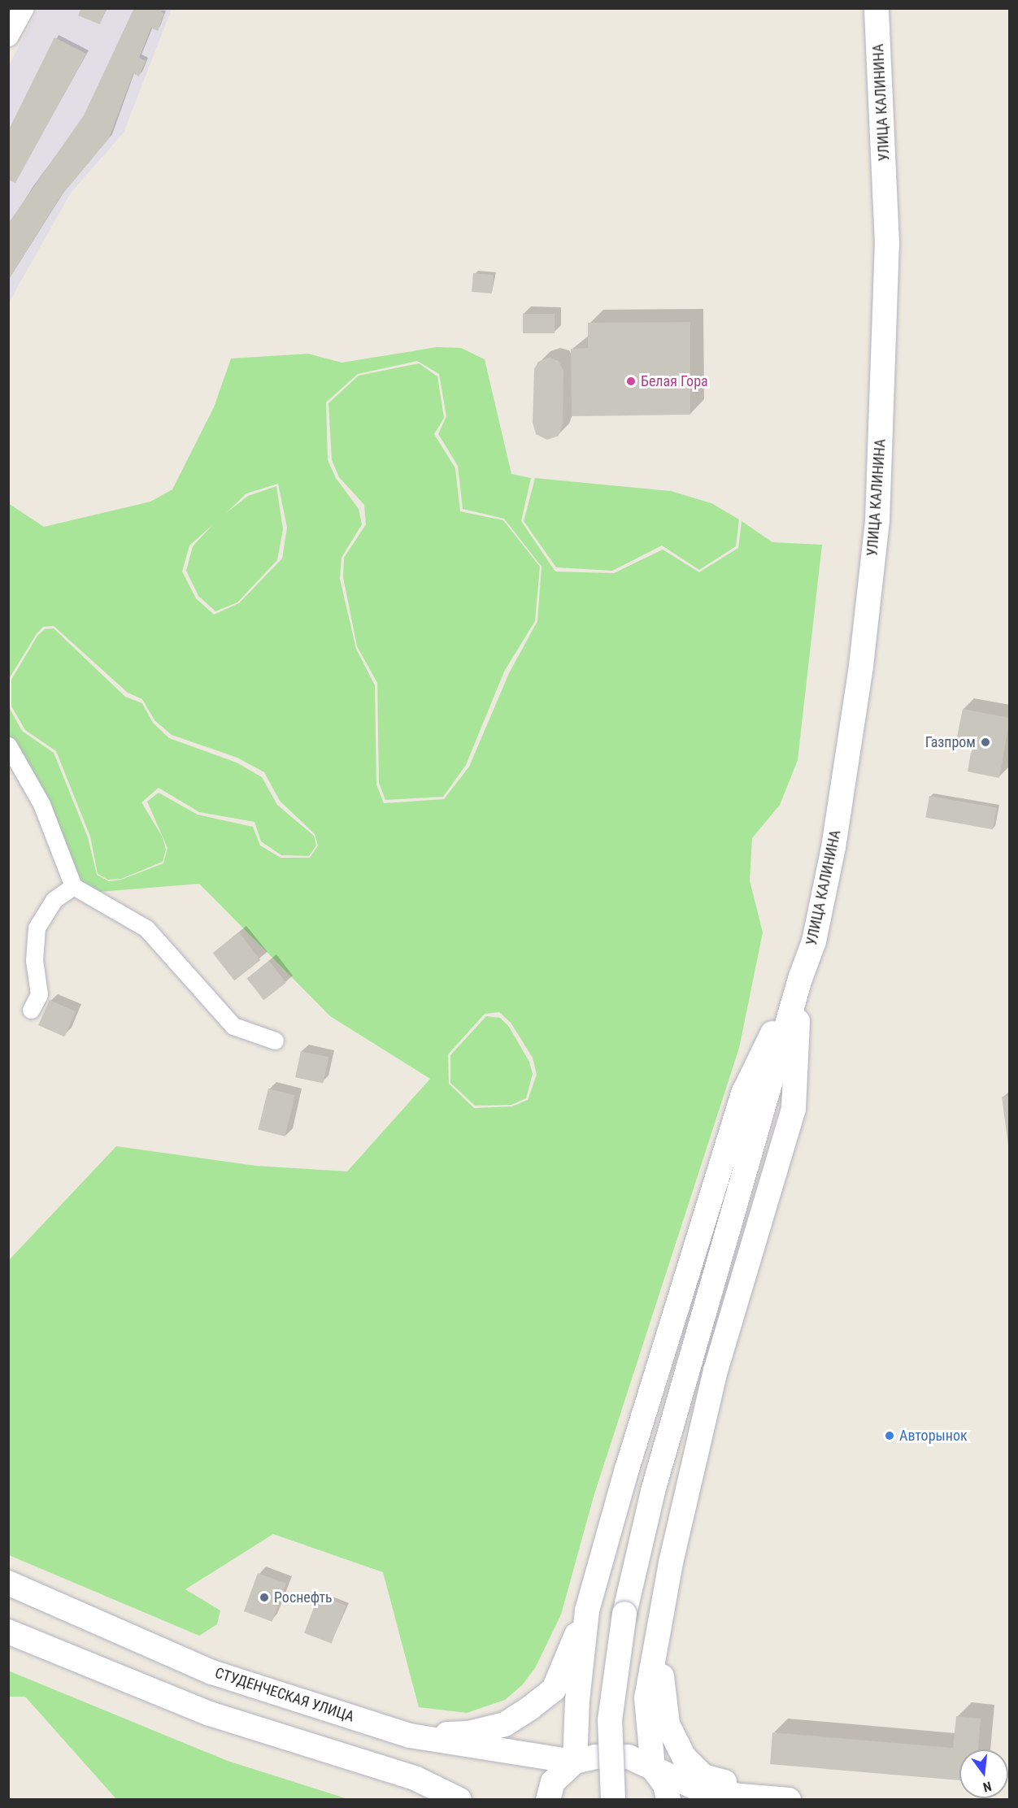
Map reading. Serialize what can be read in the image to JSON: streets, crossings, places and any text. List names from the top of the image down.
{
  "streets": {
    "main road": ["УЛИЦА КАЛИНИНА", "СТУДЕНЧЕСКАЯ УЛИЦА"]
  },
  "places": [
    "Белая Гора",
    "Газпром",
    "Авторынок",
    "Роснефть"
  ],
  "north": "bottom"
}
